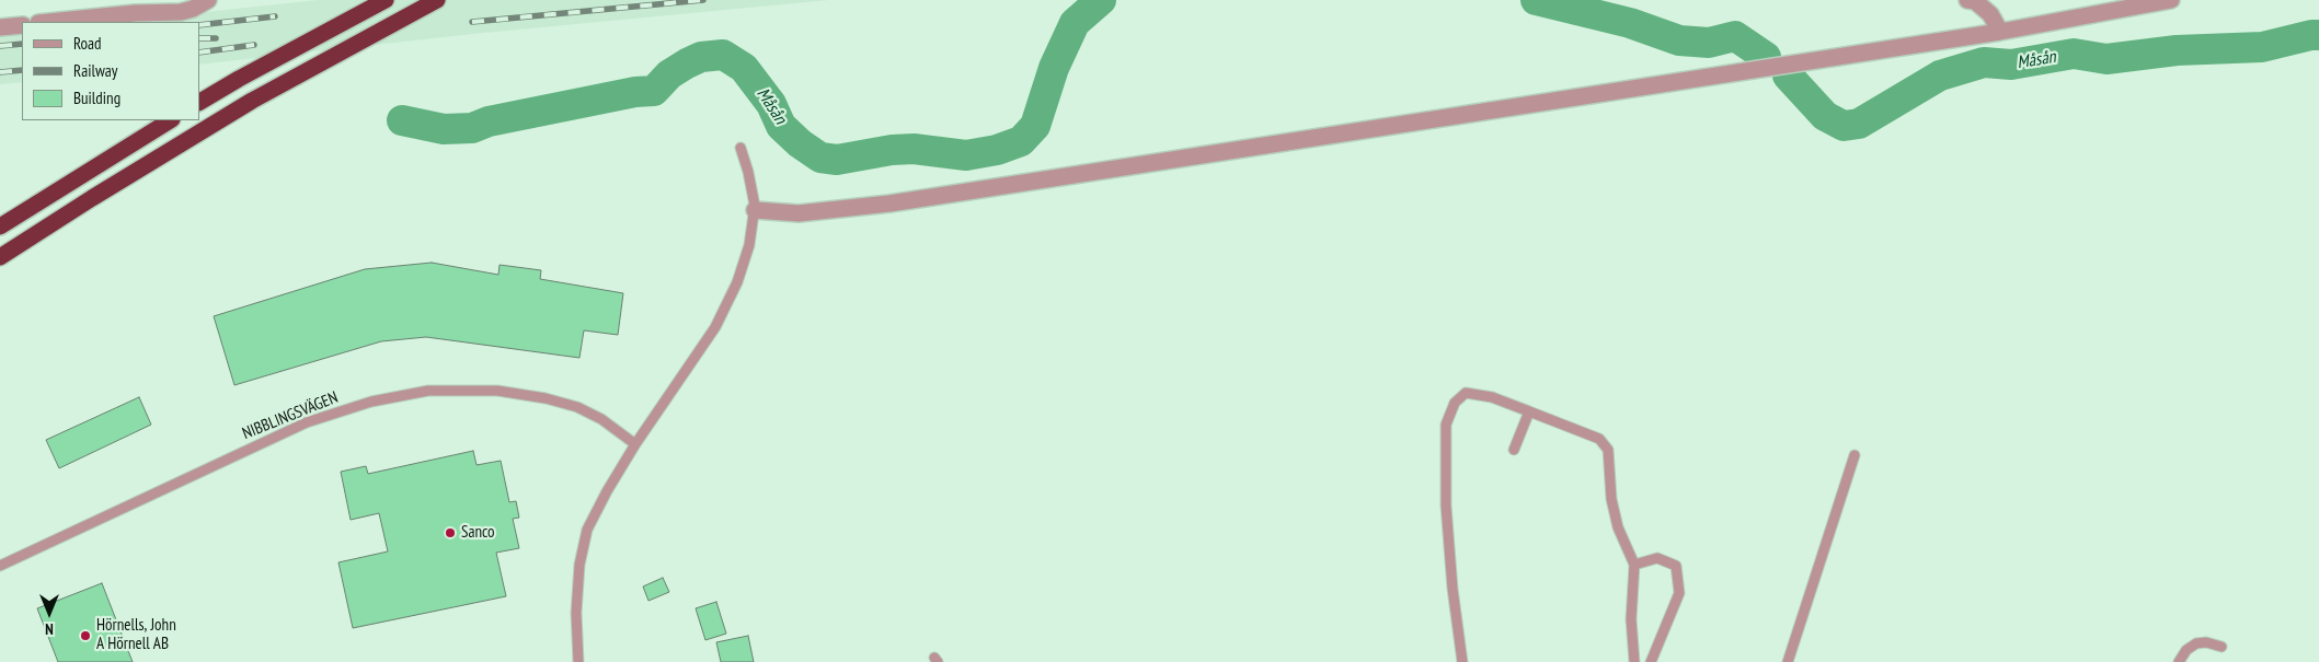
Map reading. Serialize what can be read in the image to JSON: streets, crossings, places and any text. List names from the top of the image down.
{
  "streets": {
    "lane": ["NIBBLINGSVÄGEN"]
  },
  "water": ["Måsån"],
  "places": ["Sanco", "Hörnells, John A Hörnell AB"],
  "legend": ["Road", "Railway", "Building"],
  "north": "bottom"
}
